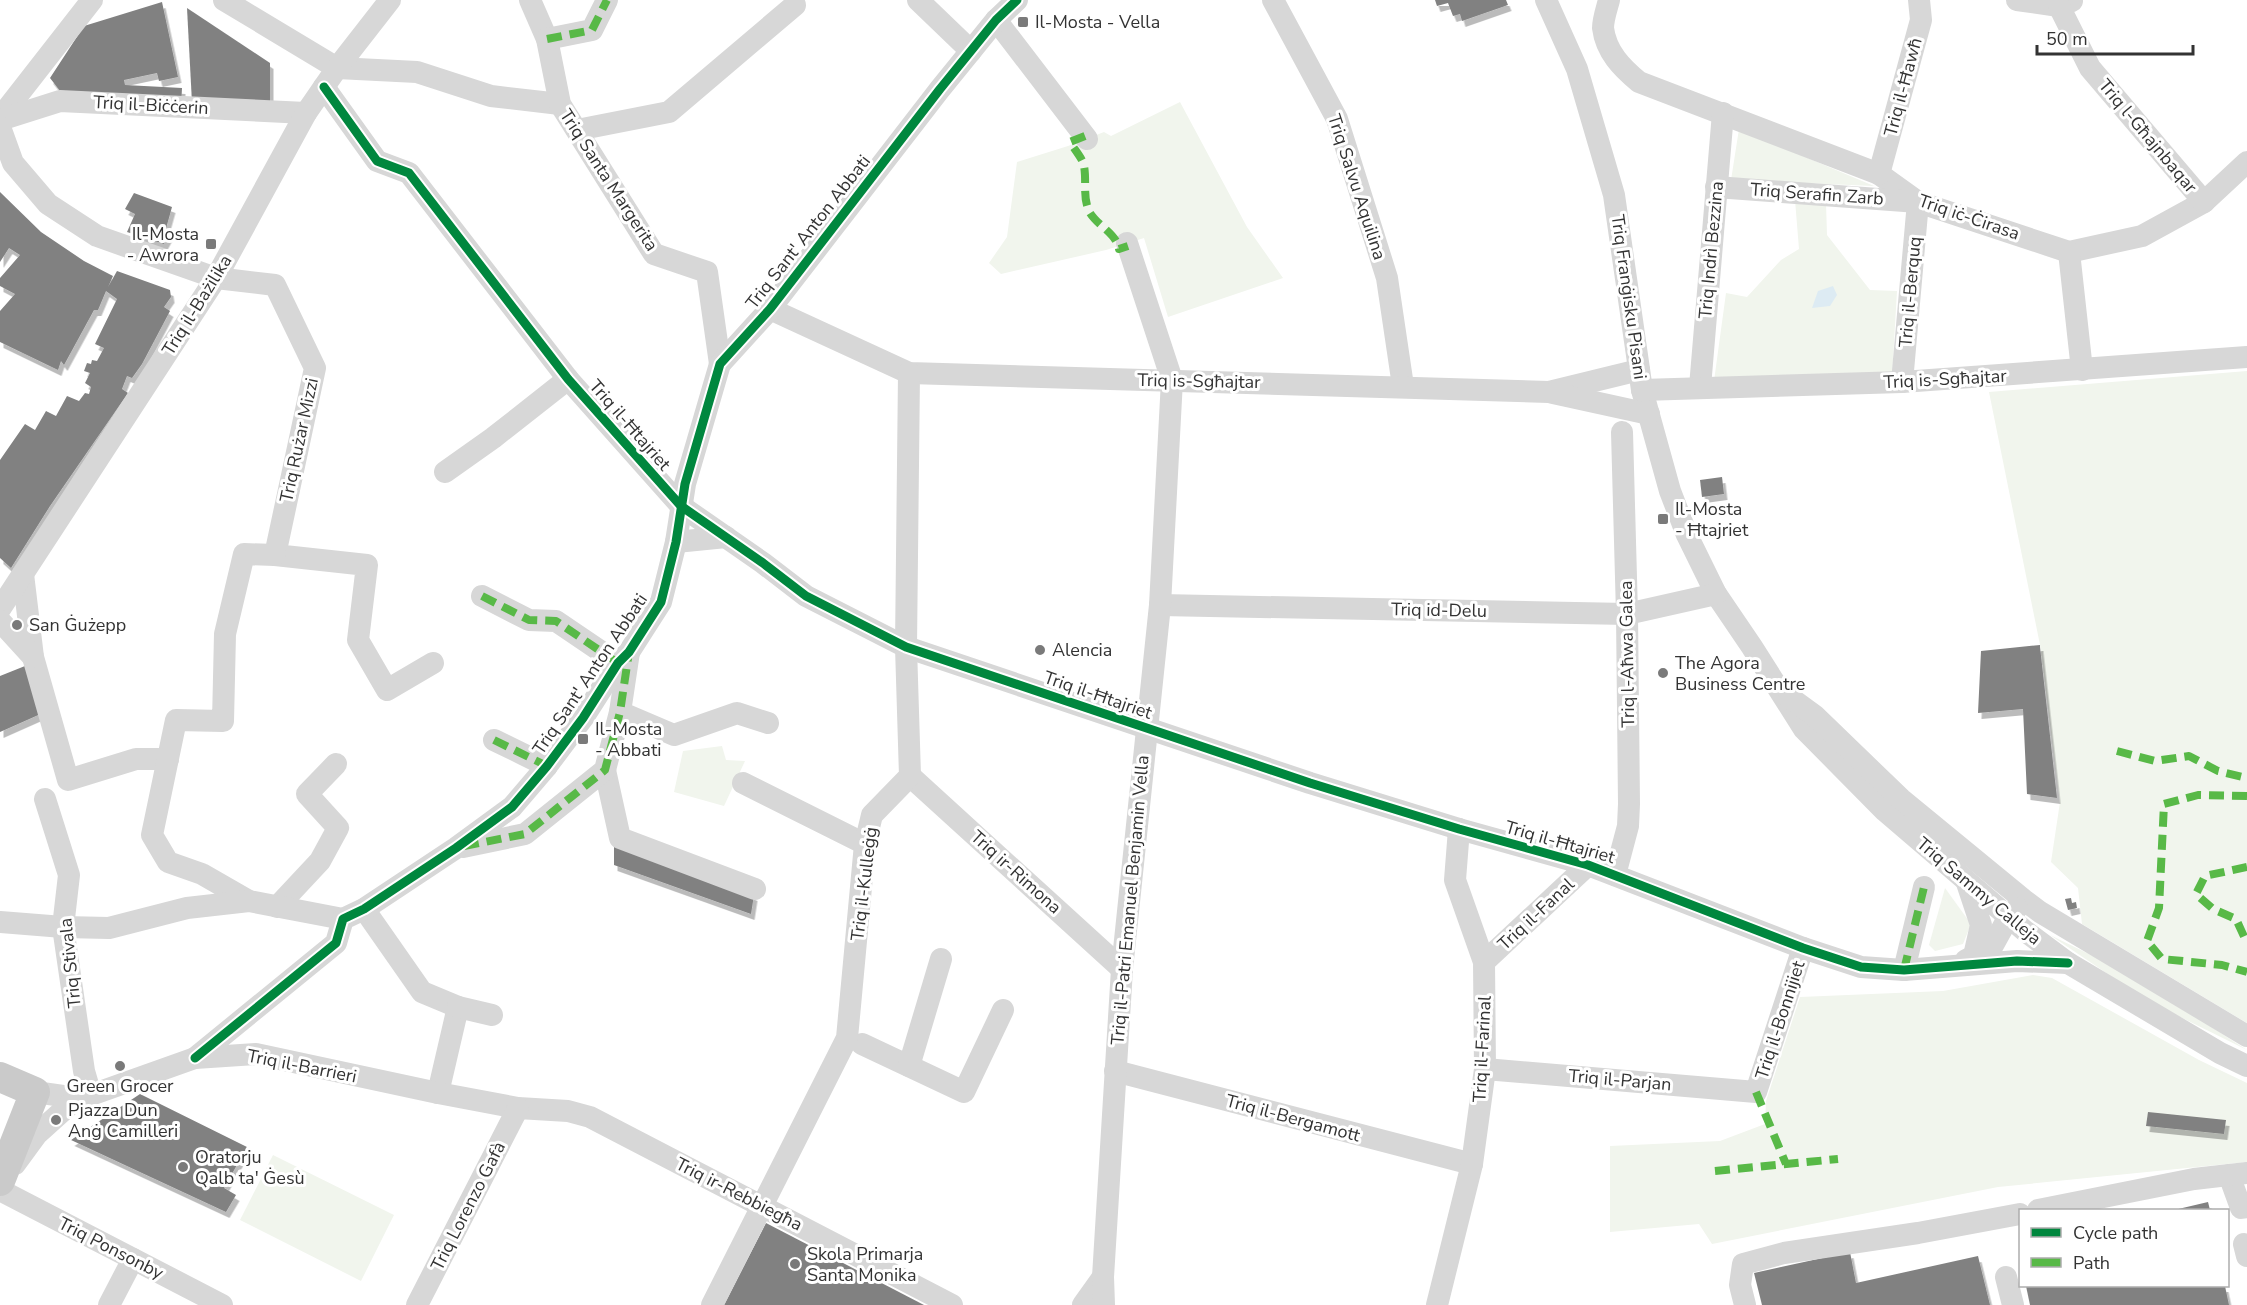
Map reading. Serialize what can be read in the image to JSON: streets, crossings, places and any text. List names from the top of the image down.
{
  "streets": {
    "street": [
      "Triq il-Ħawħ",
      "Triq il-Biċċerin",
      "Triq l-Għajnbaqar",
      "Triq Santa Margerita",
      "Triq Salvu Aquilina",
      "Triq Serafin Zarb",
      "Triq iċ-Ċirasa",
      "Triq Sant' Anton Abbati",
      "Triq Indrì Bezzina",
      "Triq il-Berquq",
      "Triq Franġisku Pisani",
      "Triq il-Bażilika",
      "Triq is-Sgħajtar",
      "Triq il-Ħtajriet",
      "Triq Rużar Mizzi",
      "Triq id-Delu",
      "Triq l-Aħwa Galea",
      "Triq ir-Rimona",
      "Triq il-Kulleġġ",
      "Triq Sammy Calleja",
      "Triq il-Patri Emanuel Benjamin Vella",
      "Triq il-Fanal",
      "Triq Stivala",
      "Triq il-Bonnijiet",
      "Triq il-Farinal",
      "Triq il-Barrieri",
      "Triq il-Parjan",
      "Triq il-Bergamott",
      "Triq ir-Rebbiegħa",
      "Triq Lorenzo Gafà",
      "Triq Ponsonby"
    ]
  },
  "crossings": [
    ["Triq il-Ħawħ", "Triq iċ-Ċirasa"],
    ["Triq il-Biċċerin", "Triq il-Bażilika"],
    ["Triq Santa Margerita", "Triq Sant' Anton Abbati"],
    ["Triq Salvu Aquilina", "Triq is-Sgħajtar"],
    ["Triq Serafin Zarb", "Triq iċ-Ċirasa"],
    ["Triq Serafin Zarb", "Triq Indrì Bezzina"],
    ["Triq Serafin Zarb", "Triq il-Berquq"],
    ["Triq iċ-Ċirasa", "Triq Indrì Bezzina"],
    ["Triq iċ-Ċirasa", "Triq il-Berquq"],
    ["Triq Sant' Anton Abbati", "Triq is-Sgħajtar"],
    ["Triq Sant' Anton Abbati", "Triq il-Ħtajriet"],
    ["Triq Indrì Bezzina", "Triq is-Sgħajtar"],
    ["Triq il-Berquq", "Triq is-Sgħajtar"],
    ["Triq Franġisku Pisani", "Triq is-Sgħajtar"],
    ["Triq Franġisku Pisani", "Triq id-Delu"],
    ["Triq Franġisku Pisani", "Triq Sammy Calleja"],
    ["Triq il-Bażilika", "Triq il-Ħtajriet"],
    ["Triq il-Bażilika", "Triq Rużar Mizzi"],
    ["Triq is-Sgħajtar", "Triq il-Patri Emanuel Benjamin Vella"],
    ["Triq il-Ħtajriet", "Triq l-Aħwa Galea"],
    ["Triq il-Ħtajriet", "Triq Sammy Calleja"],
    ["Triq il-Ħtajriet", "Triq il-Patri Emanuel Benjamin Vella"],
    ["Triq il-Ħtajriet", "Triq il-Fanal"],
    ["Triq il-Ħtajriet", "Triq il-Bonnijiet"],
    ["Triq il-Ħtajriet", "Triq il-Farinal"],
    ["Triq id-Delu", "Triq l-Aħwa Galea"],
    ["Triq id-Delu", "Triq Sammy Calleja"],
    ["Triq id-Delu", "Triq il-Patri Emanuel Benjamin Vella"],
    ["Triq ir-Rimona", "Triq il-Kulleġġ"],
    ["Triq ir-Rimona", "Triq il-Patri Emanuel Benjamin Vella"],
    ["Triq il-Kulleġġ", "Triq ir-Rebbiegħa"],
    ["Triq il-Patri Emanuel Benjamin Vella", "Triq il-Bergamott"],
    ["Triq il-Fanal", "Triq il-Farinal"],
    ["Triq Stivala", "Triq il-Barrieri"],
    ["Triq il-Bonnijiet", "Triq il-Parjan"],
    ["Triq il-Farinal", "Triq il-Parjan"],
    ["Triq il-Farinal", "Triq il-Bergamott"],
    ["Triq il-Barrieri", "Triq ir-Rebbiegħa"],
    ["Triq il-Barrieri", "Triq Lorenzo Gafà"],
    ["Triq ir-Rebbiegħa", "Triq Lorenzo Gafà"]
  ],
  "places": {
    "transit": [
      "Il-Mosta - Vella",
      "Il-Mosta - Awrora",
      "Il-Mosta - Ħtajriet",
      "Il-Mosta - Abbati"
    ],
    "other": [
      "San Ġużepp",
      "Alencia",
      "The Agora Business Centre",
      "Green Grocer",
      "Pjazza Dun Anġ Camilleri",
      "Oratorju Qalb ta' Ġesù",
      "Skola Primarja Santa Monika"
    ]
  },
  "legend": ["Cycle path", "Path"],
  "scale_bar": "50 m"
}
